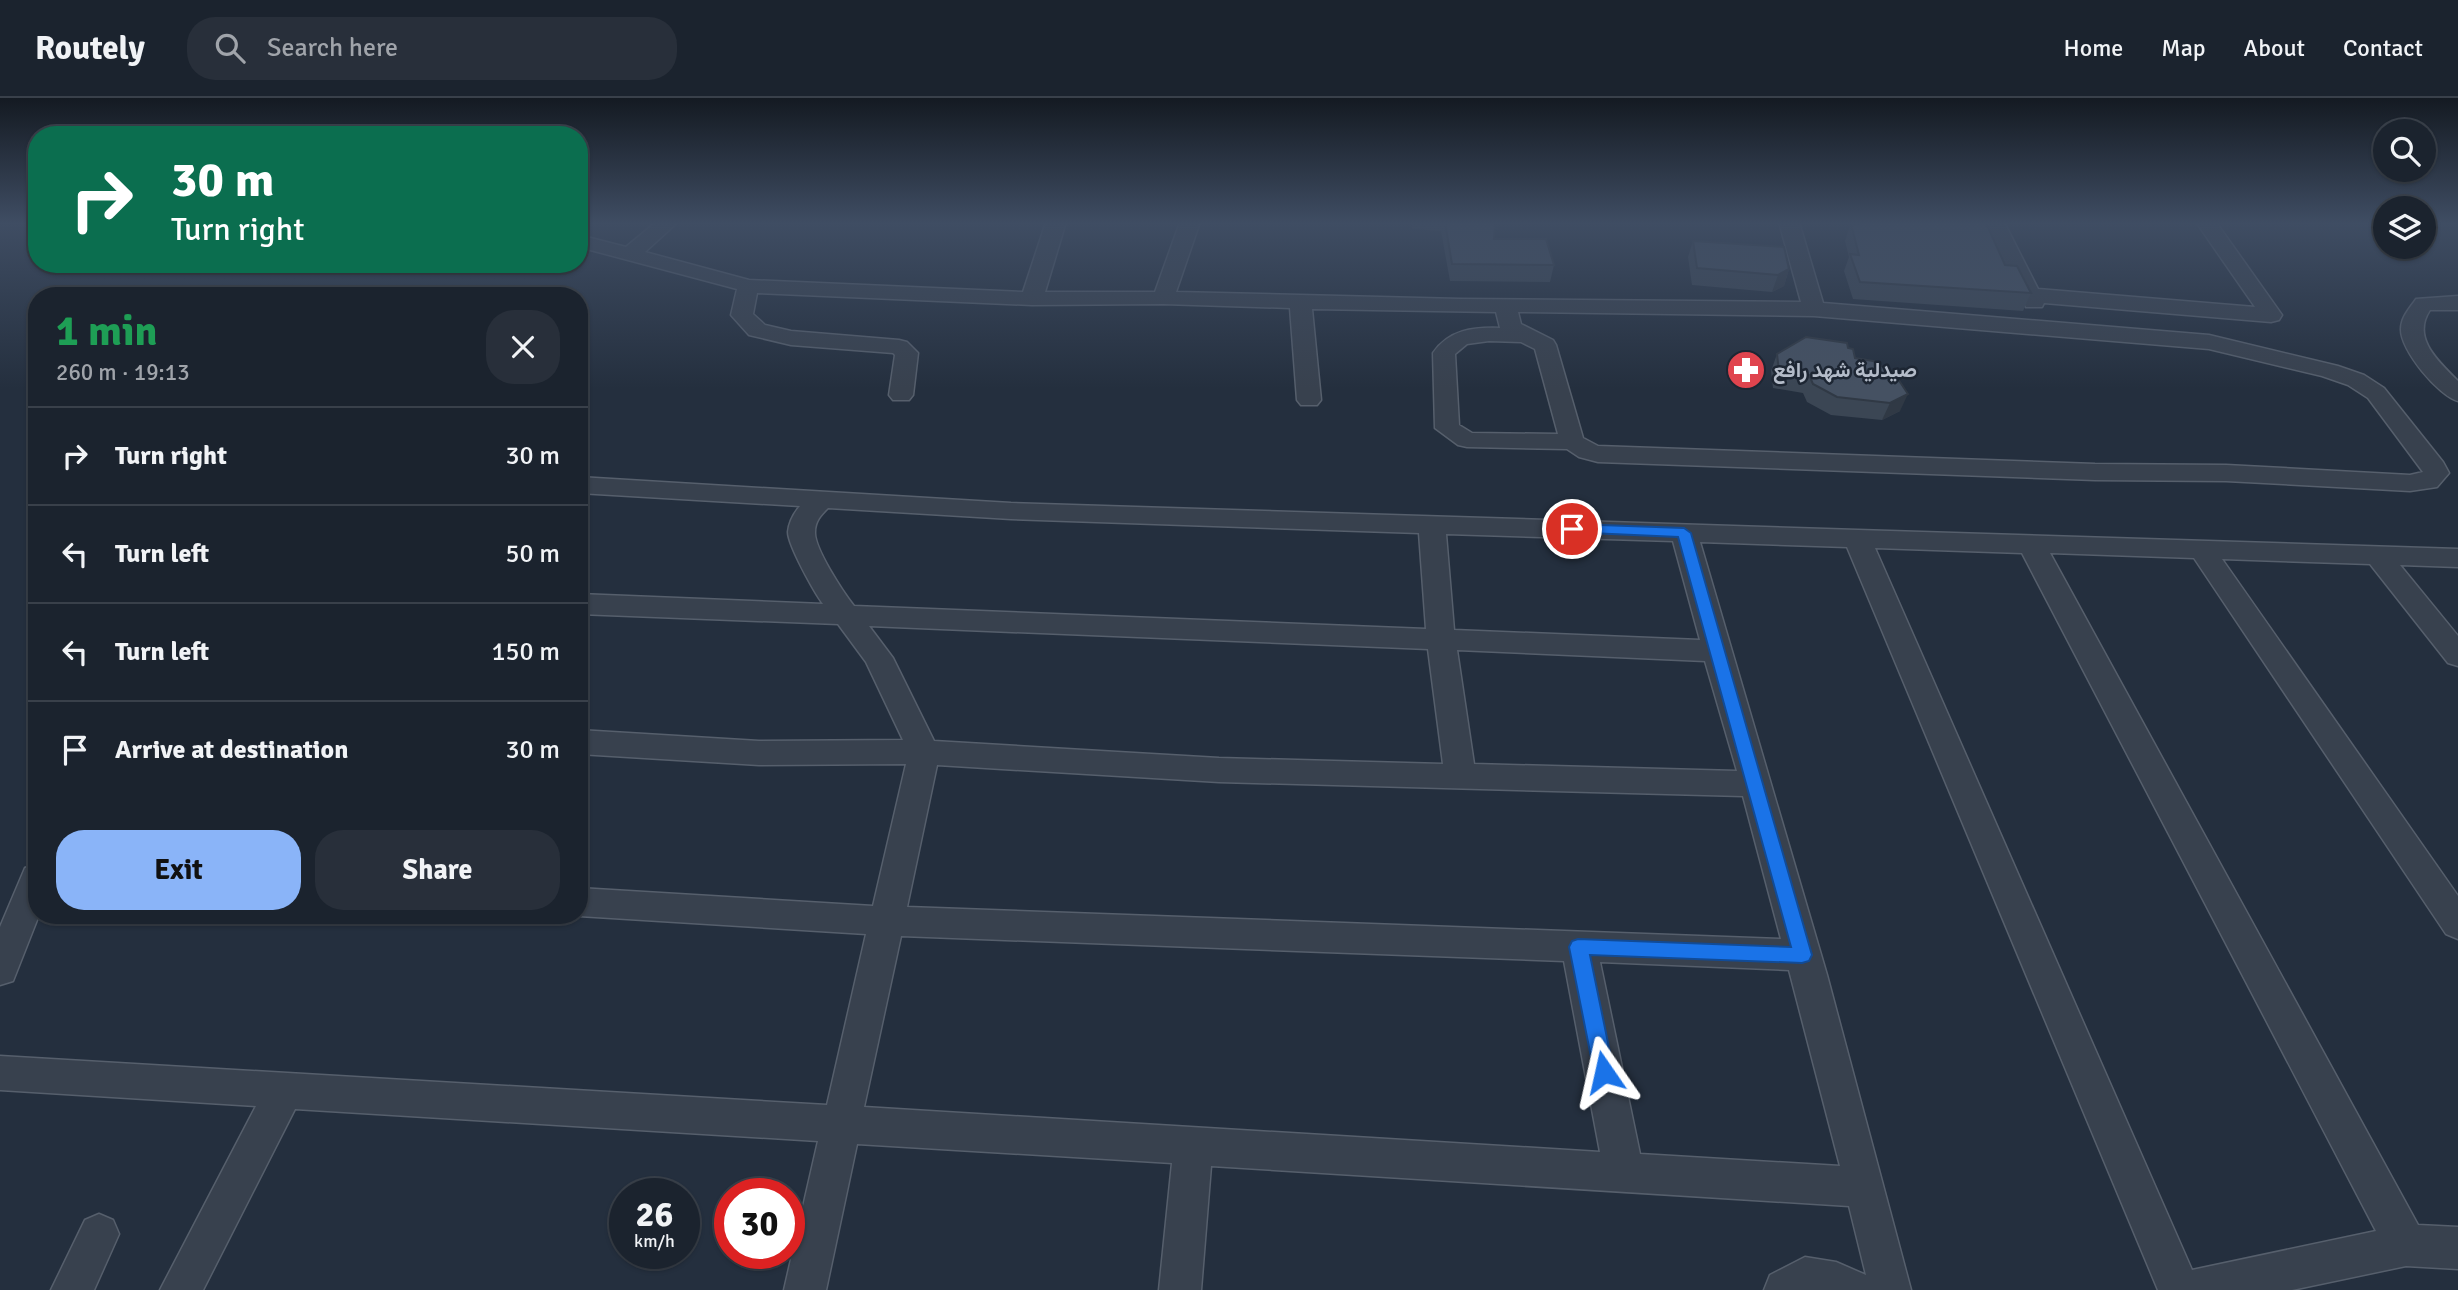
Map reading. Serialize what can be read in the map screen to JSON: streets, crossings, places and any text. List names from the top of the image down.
{
  "places": {
    "pharmacy": ["صيدلية شهد رافع"]
  },
  "page": {
    "header": "Routely",
    "search": "Search here",
    "nav": [
      "Home",
      "Map",
      "About",
      "Contact"
    ],
    "turn": ["30 m", "Turn right"],
    "heading": ["1 min", "260 m · 19:13"],
    "list": [
      {
        "name": "Turn right",
        "value": "30 m"
      },
      {
        "name": "Turn left",
        "value": "50 m"
      },
      {
        "name": "Turn left",
        "value": "150 m"
      },
      {
        "name": "Arrive at destination",
        "value": "30 m"
      }
    ],
    "buttons": ["Exit", "Share"],
    "speed": "26 km/h",
    "limit": "30"
  }
}
